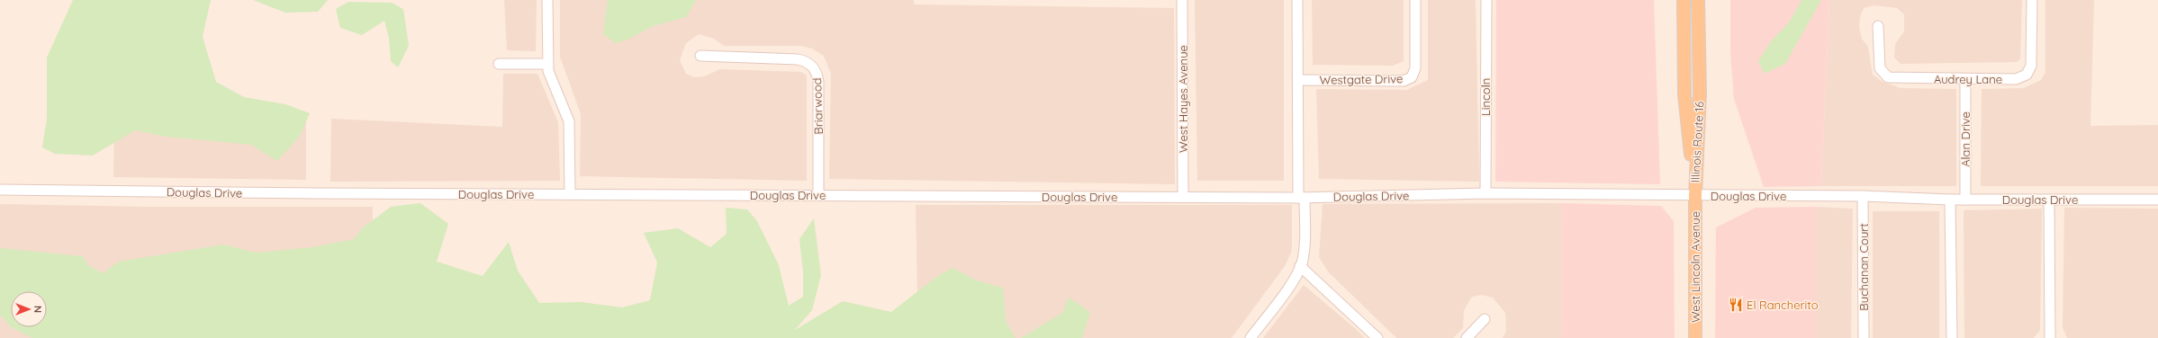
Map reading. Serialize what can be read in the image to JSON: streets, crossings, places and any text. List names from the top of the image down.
{
  "streets": {
    "main road": ["Illinois Route 16", "West Lincoln Avenue"],
    "street": [
      "Westgate Drive",
      "Audrey Lane",
      "Lincoln",
      "West Hayes Avenue",
      "Briarwood",
      "Alan Drive",
      "Douglas Drive",
      "Buchanan Court"
    ]
  },
  "crossings": [
    ["Audrey Lane", "Alan Drive"],
    ["Lincoln", "Douglas Drive"],
    ["West Hayes Avenue", "Douglas Drive"],
    ["Briarwood", "Douglas Drive"],
    ["Alan Drive", "Douglas Drive"],
    ["Illinois Route 16", "Douglas Drive"],
    ["Illinois Route 16", "West Lincoln Avenue"],
    ["Douglas Drive", "West Lincoln Avenue"],
    ["Douglas Drive", "Buchanan Court"]
  ],
  "places": {
    "restaurant": ["El Rancherito"]
  },
  "north": "right"
}
